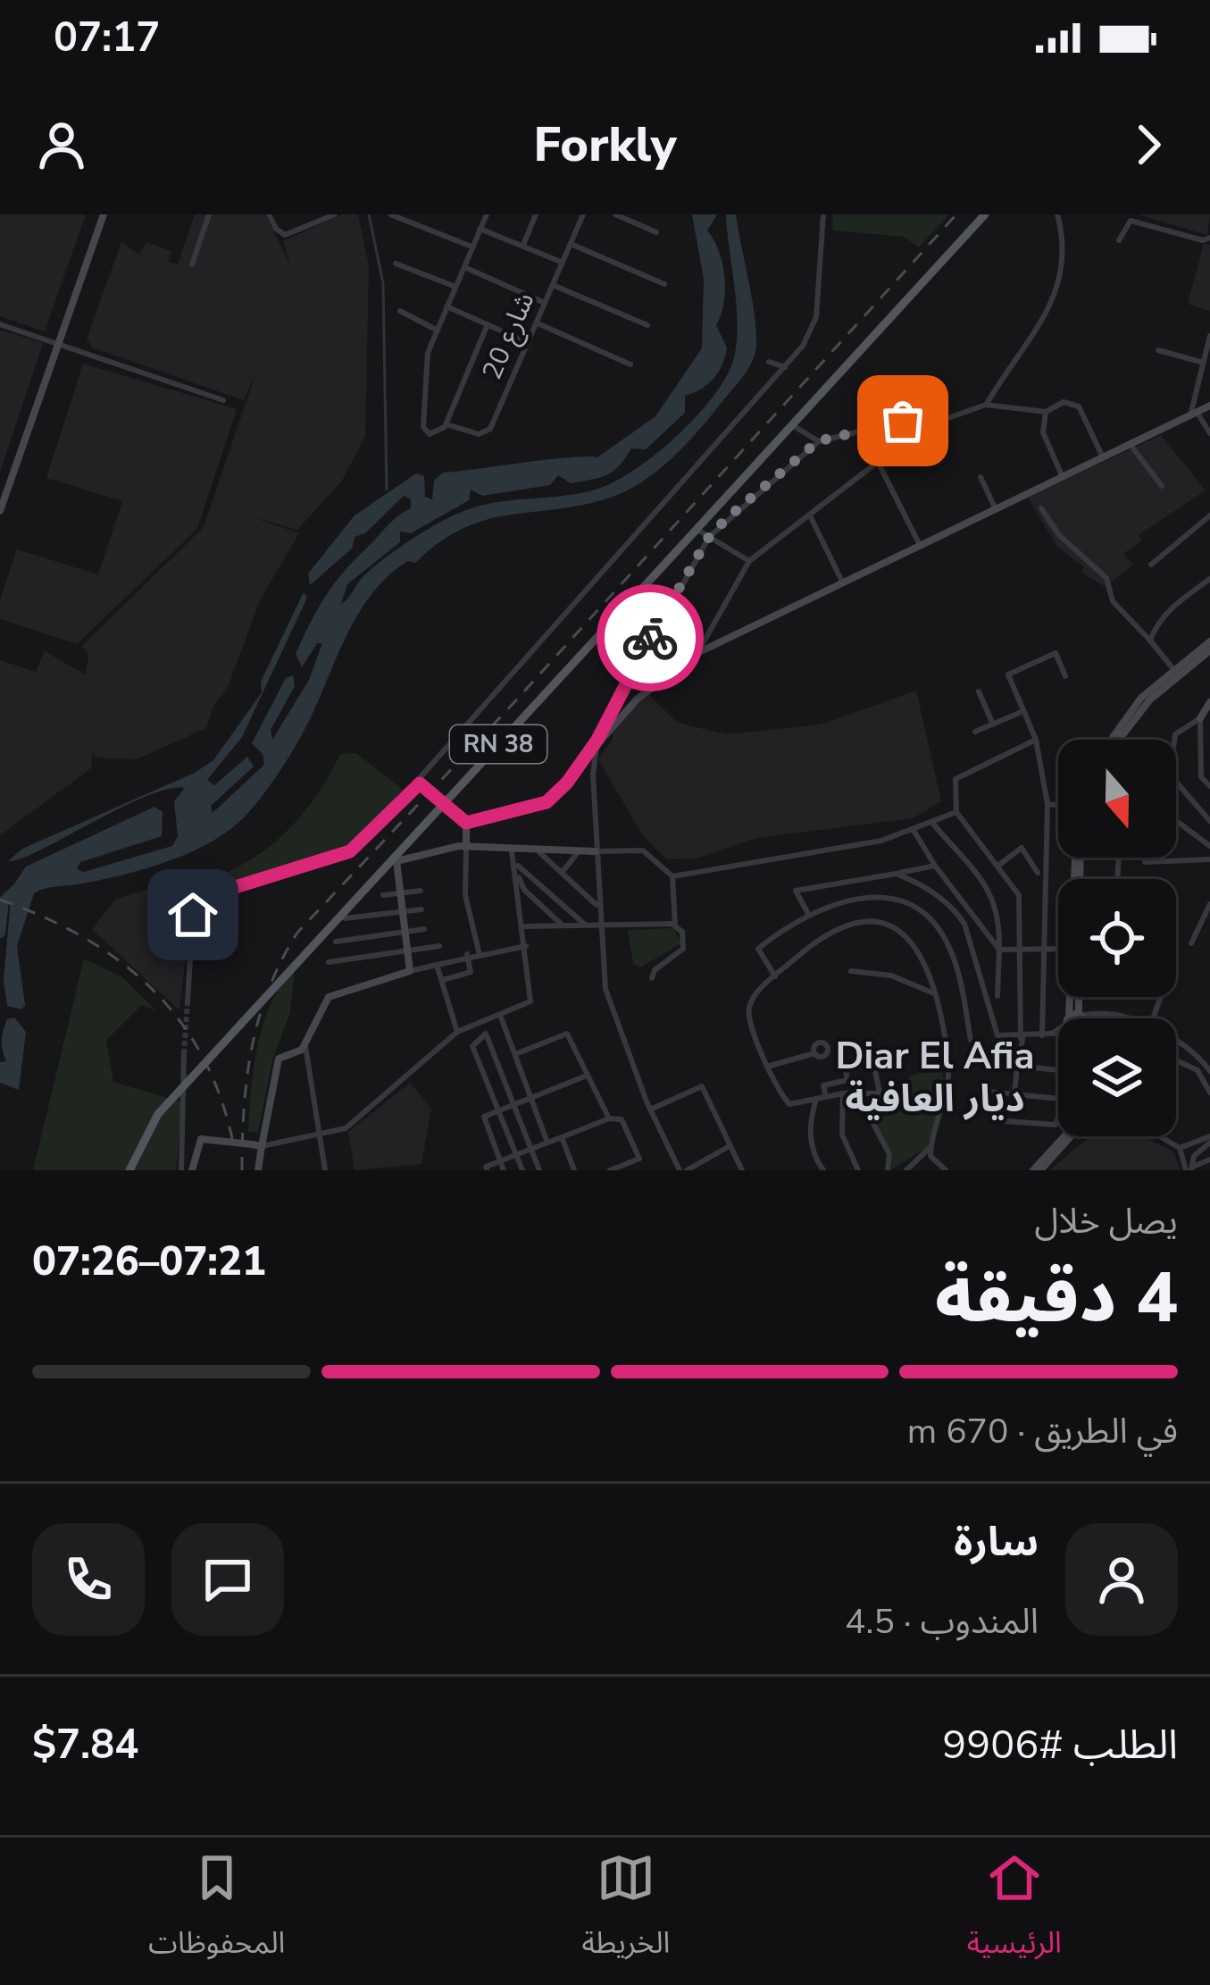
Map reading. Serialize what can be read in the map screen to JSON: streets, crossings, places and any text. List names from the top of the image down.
{
  "streets": {
    "main road": ["RN 38"],
    "street": ["شارع 20"]
  },
  "districts": ["Diar El Afia ديار العافية"],
  "north": "bottom",
  "page": {
    "status": "07:17",
    "header": "Forkly",
    "heading": ["4 دقيقة", "يصل خلال", "07:21–07:26"],
    "panel": [
      "سارة",
      "المندوب · 4.5",
      "الطلب #9906",
      "$7.84"
    ],
    "bar": "في الطريق · 670 m",
    "tabs": ["الرئيسية", "الخريطة", "المحفوظات"]
  }
}
